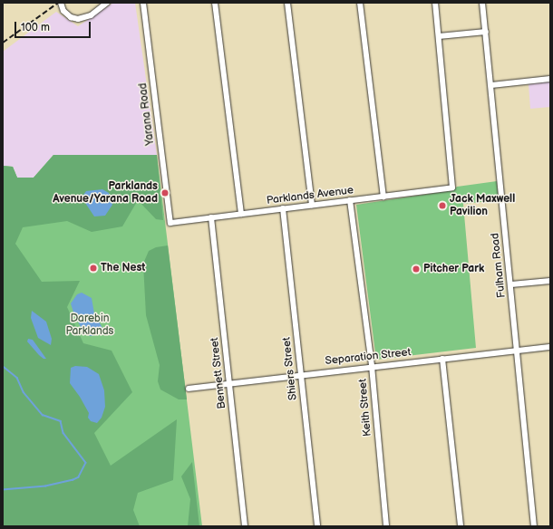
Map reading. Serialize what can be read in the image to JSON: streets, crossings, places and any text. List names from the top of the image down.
{
  "streets": {
    "street": [
      "Yarana Road",
      "Parklands Avenue",
      "Fulham Road",
      "Separation Street",
      "Shiers Street",
      "Bennett Street",
      "Keith Street"
    ]
  },
  "crossings": [
    ["Yarana Road", "Parklands Avenue"],
    ["Parklands Avenue", "Shiers Street"],
    ["Parklands Avenue", "Bennett Street"],
    ["Parklands Avenue", "Keith Street"],
    ["Fulham Road", "Separation Street"],
    ["Separation Street", "Shiers Street"],
    ["Separation Street", "Bennett Street"],
    ["Separation Street", "Keith Street"]
  ],
  "parks": ["Darebin Parklands"],
  "places": [
    "Parklands Avenue/Yarana Road",
    "Jack Maxwell Pavilion",
    "The Nest",
    "Pitcher Park"
  ],
  "scale_bar": "100 m"
}
